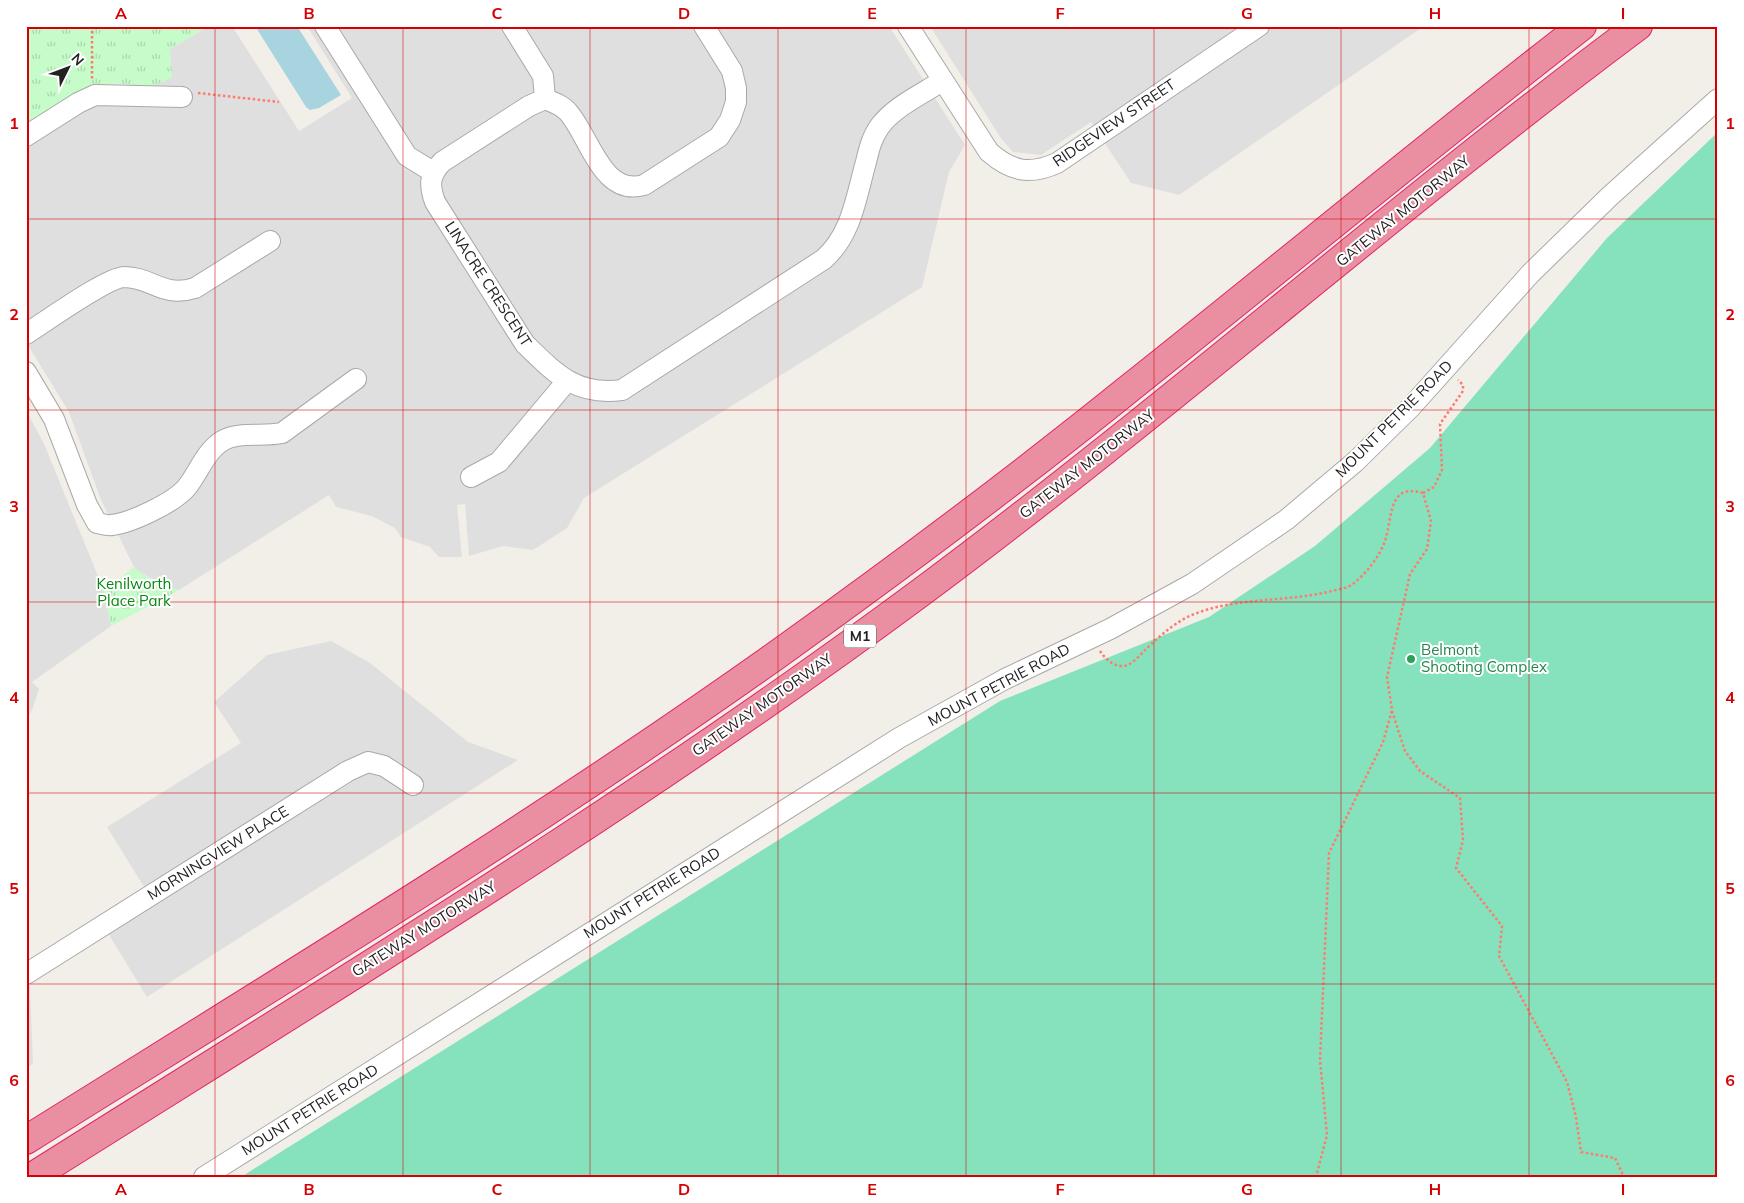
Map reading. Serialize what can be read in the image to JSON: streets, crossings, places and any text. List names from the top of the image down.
{
  "streets": {
    "highway": ["GATEWAY MOTORWAY", "M1"],
    "street": [
      "RIDGEVIEW STREET",
      "LINACRE CRESCENT",
      "MOUNT PETRIE ROAD",
      "MORNINGVIEW PLACE"
    ]
  },
  "crossings": [
    ["RIDGEVIEW STREET", "LINACRE CRESCENT"]
  ],
  "parks": ["Kenilworth Place Park"],
  "places": ["Belmont Shooting Complex"],
  "north": "top right",
  "grid": {
    "columns": [
      "A",
      "B",
      "C",
      "D",
      "E",
      "F",
      "G",
      "H",
      "I"
    ],
    "rows": [
      "1",
      "2",
      "3",
      "4",
      "5",
      "6"
    ]
  }
}
